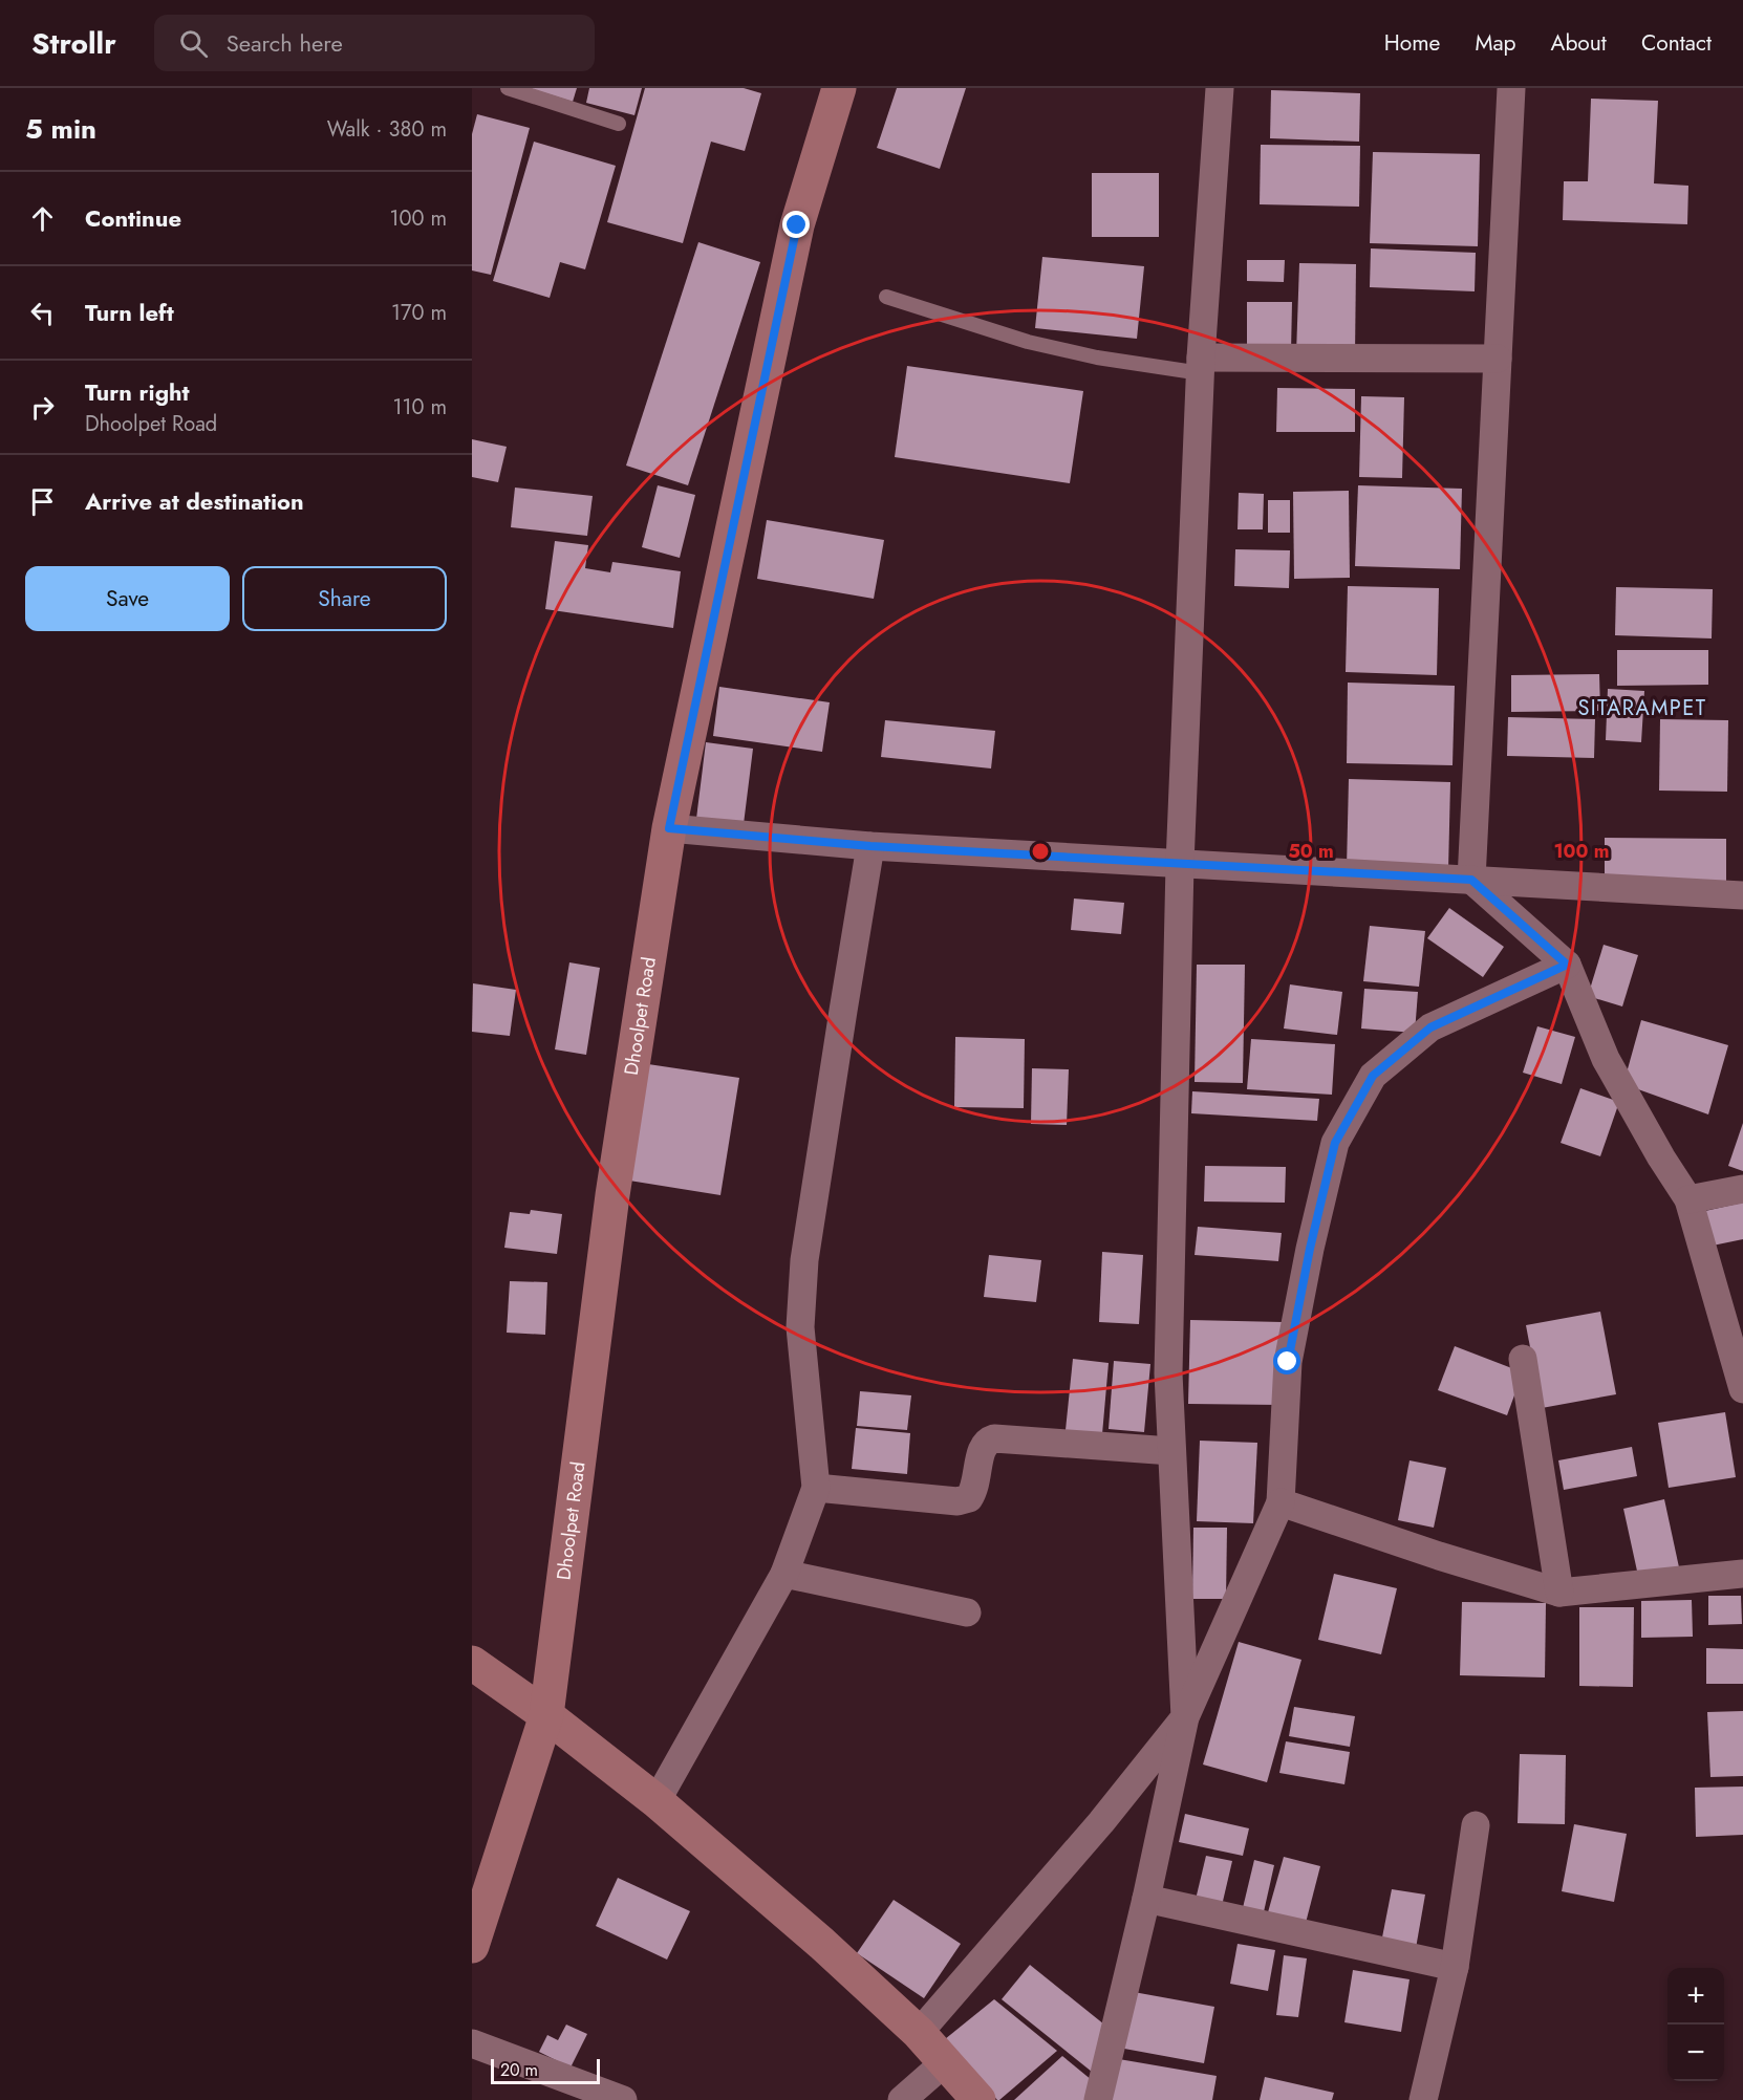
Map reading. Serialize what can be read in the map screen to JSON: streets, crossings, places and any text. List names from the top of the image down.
{
  "streets": {
    "main road": ["Dhoolpet Road"]
  },
  "districts": ["SITARAMPET"],
  "scale_bar": "20 m",
  "page": {
    "header": "Strollr",
    "search": "Search here",
    "nav": [
      "Home",
      "Map",
      "About",
      "Contact"
    ],
    "heading": ["5 min", "Walk · 380 m"],
    "list": [
      ["Continue", "100 m"],
      ["Turn left", "170 m"],
      ["Turn right", "Dhoolpet Road", "110 m"],
      "Arrive at destination"
    ],
    "buttons": ["Save", "Share"],
    "map_buttons": ["+", "−"],
    "scale": "20 m"
  },
  "rings": ["50 m", "100 m"]
}
